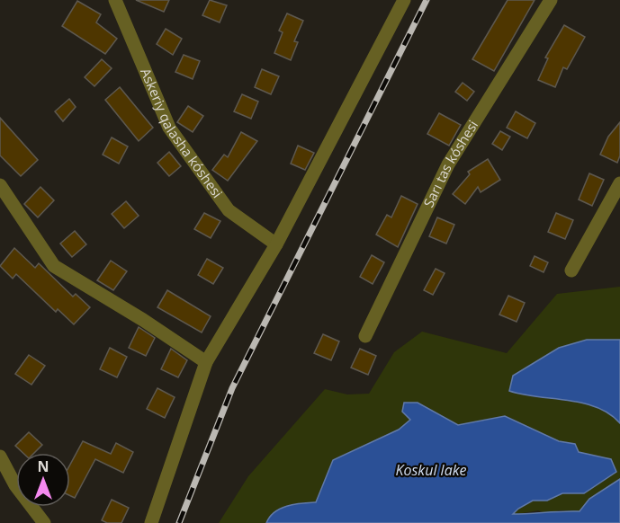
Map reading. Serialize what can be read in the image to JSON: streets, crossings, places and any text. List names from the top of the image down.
{
  "streets": {
    "street": ["Askeriy qalasha kóshesi", "Sarı tas kóshesi"]
  },
  "water": ["Koskul lake"],
  "north": "top"
}
